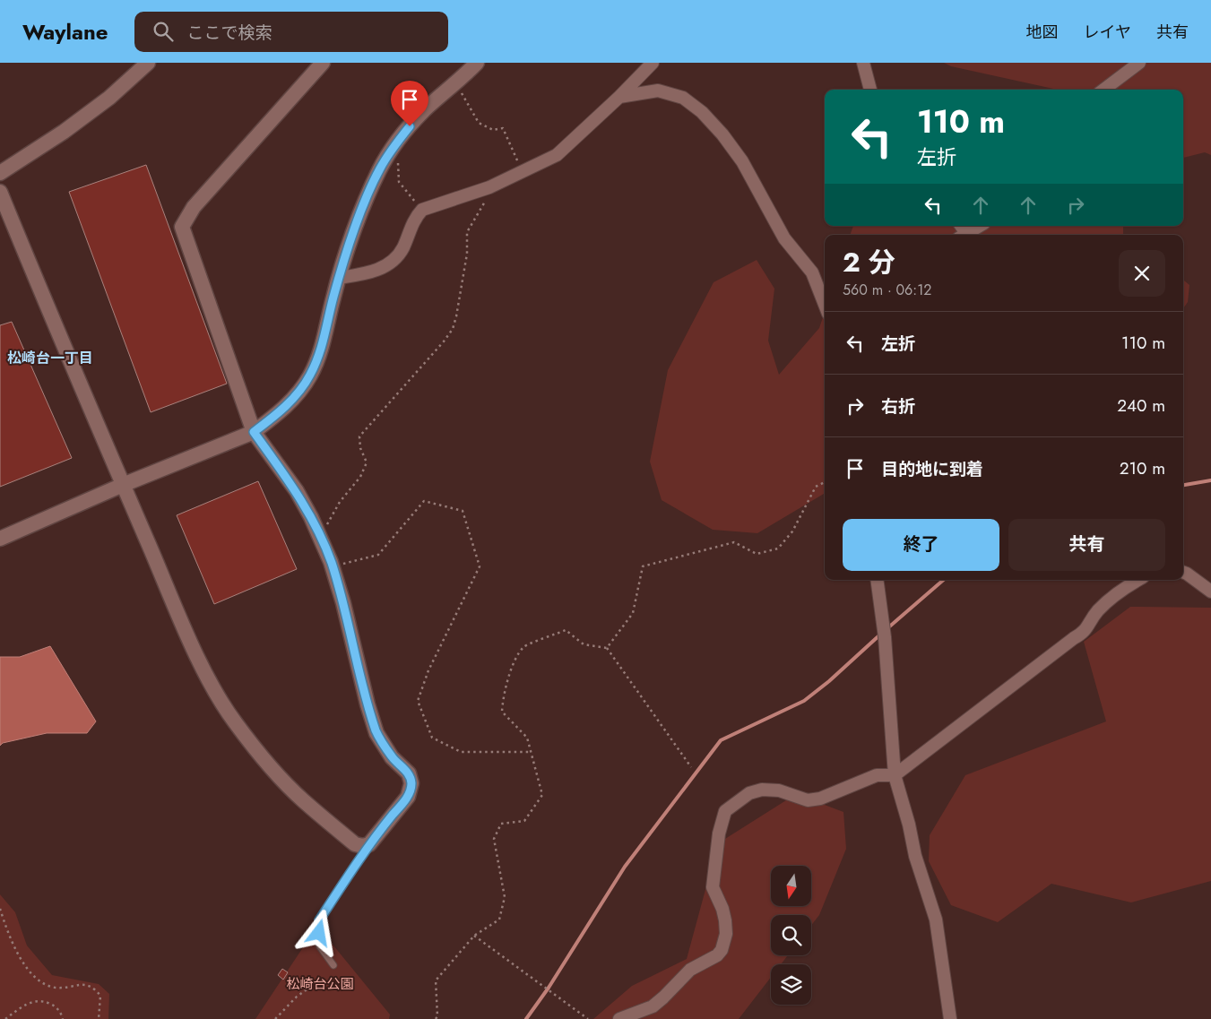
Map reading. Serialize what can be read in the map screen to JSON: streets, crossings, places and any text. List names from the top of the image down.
{
  "districts": ["松崎台一丁目"],
  "parks": ["松崎台公園"],
  "north": "bottom",
  "page": {
    "header": "Waylane",
    "search": "ここで検索",
    "nav": ["地図", "レイヤ", "共有"],
    "turn": ["110 m", "左折"],
    "heading": ["2 分", "560 m · 06:12"],
    "list": [
      {
        "name": "左折",
        "value": "110 m"
      },
      {
        "name": "右折",
        "value": "240 m"
      },
      {
        "name": "目的地に到着",
        "value": "210 m"
      }
    ],
    "buttons": ["終了", "共有"]
  }
}
